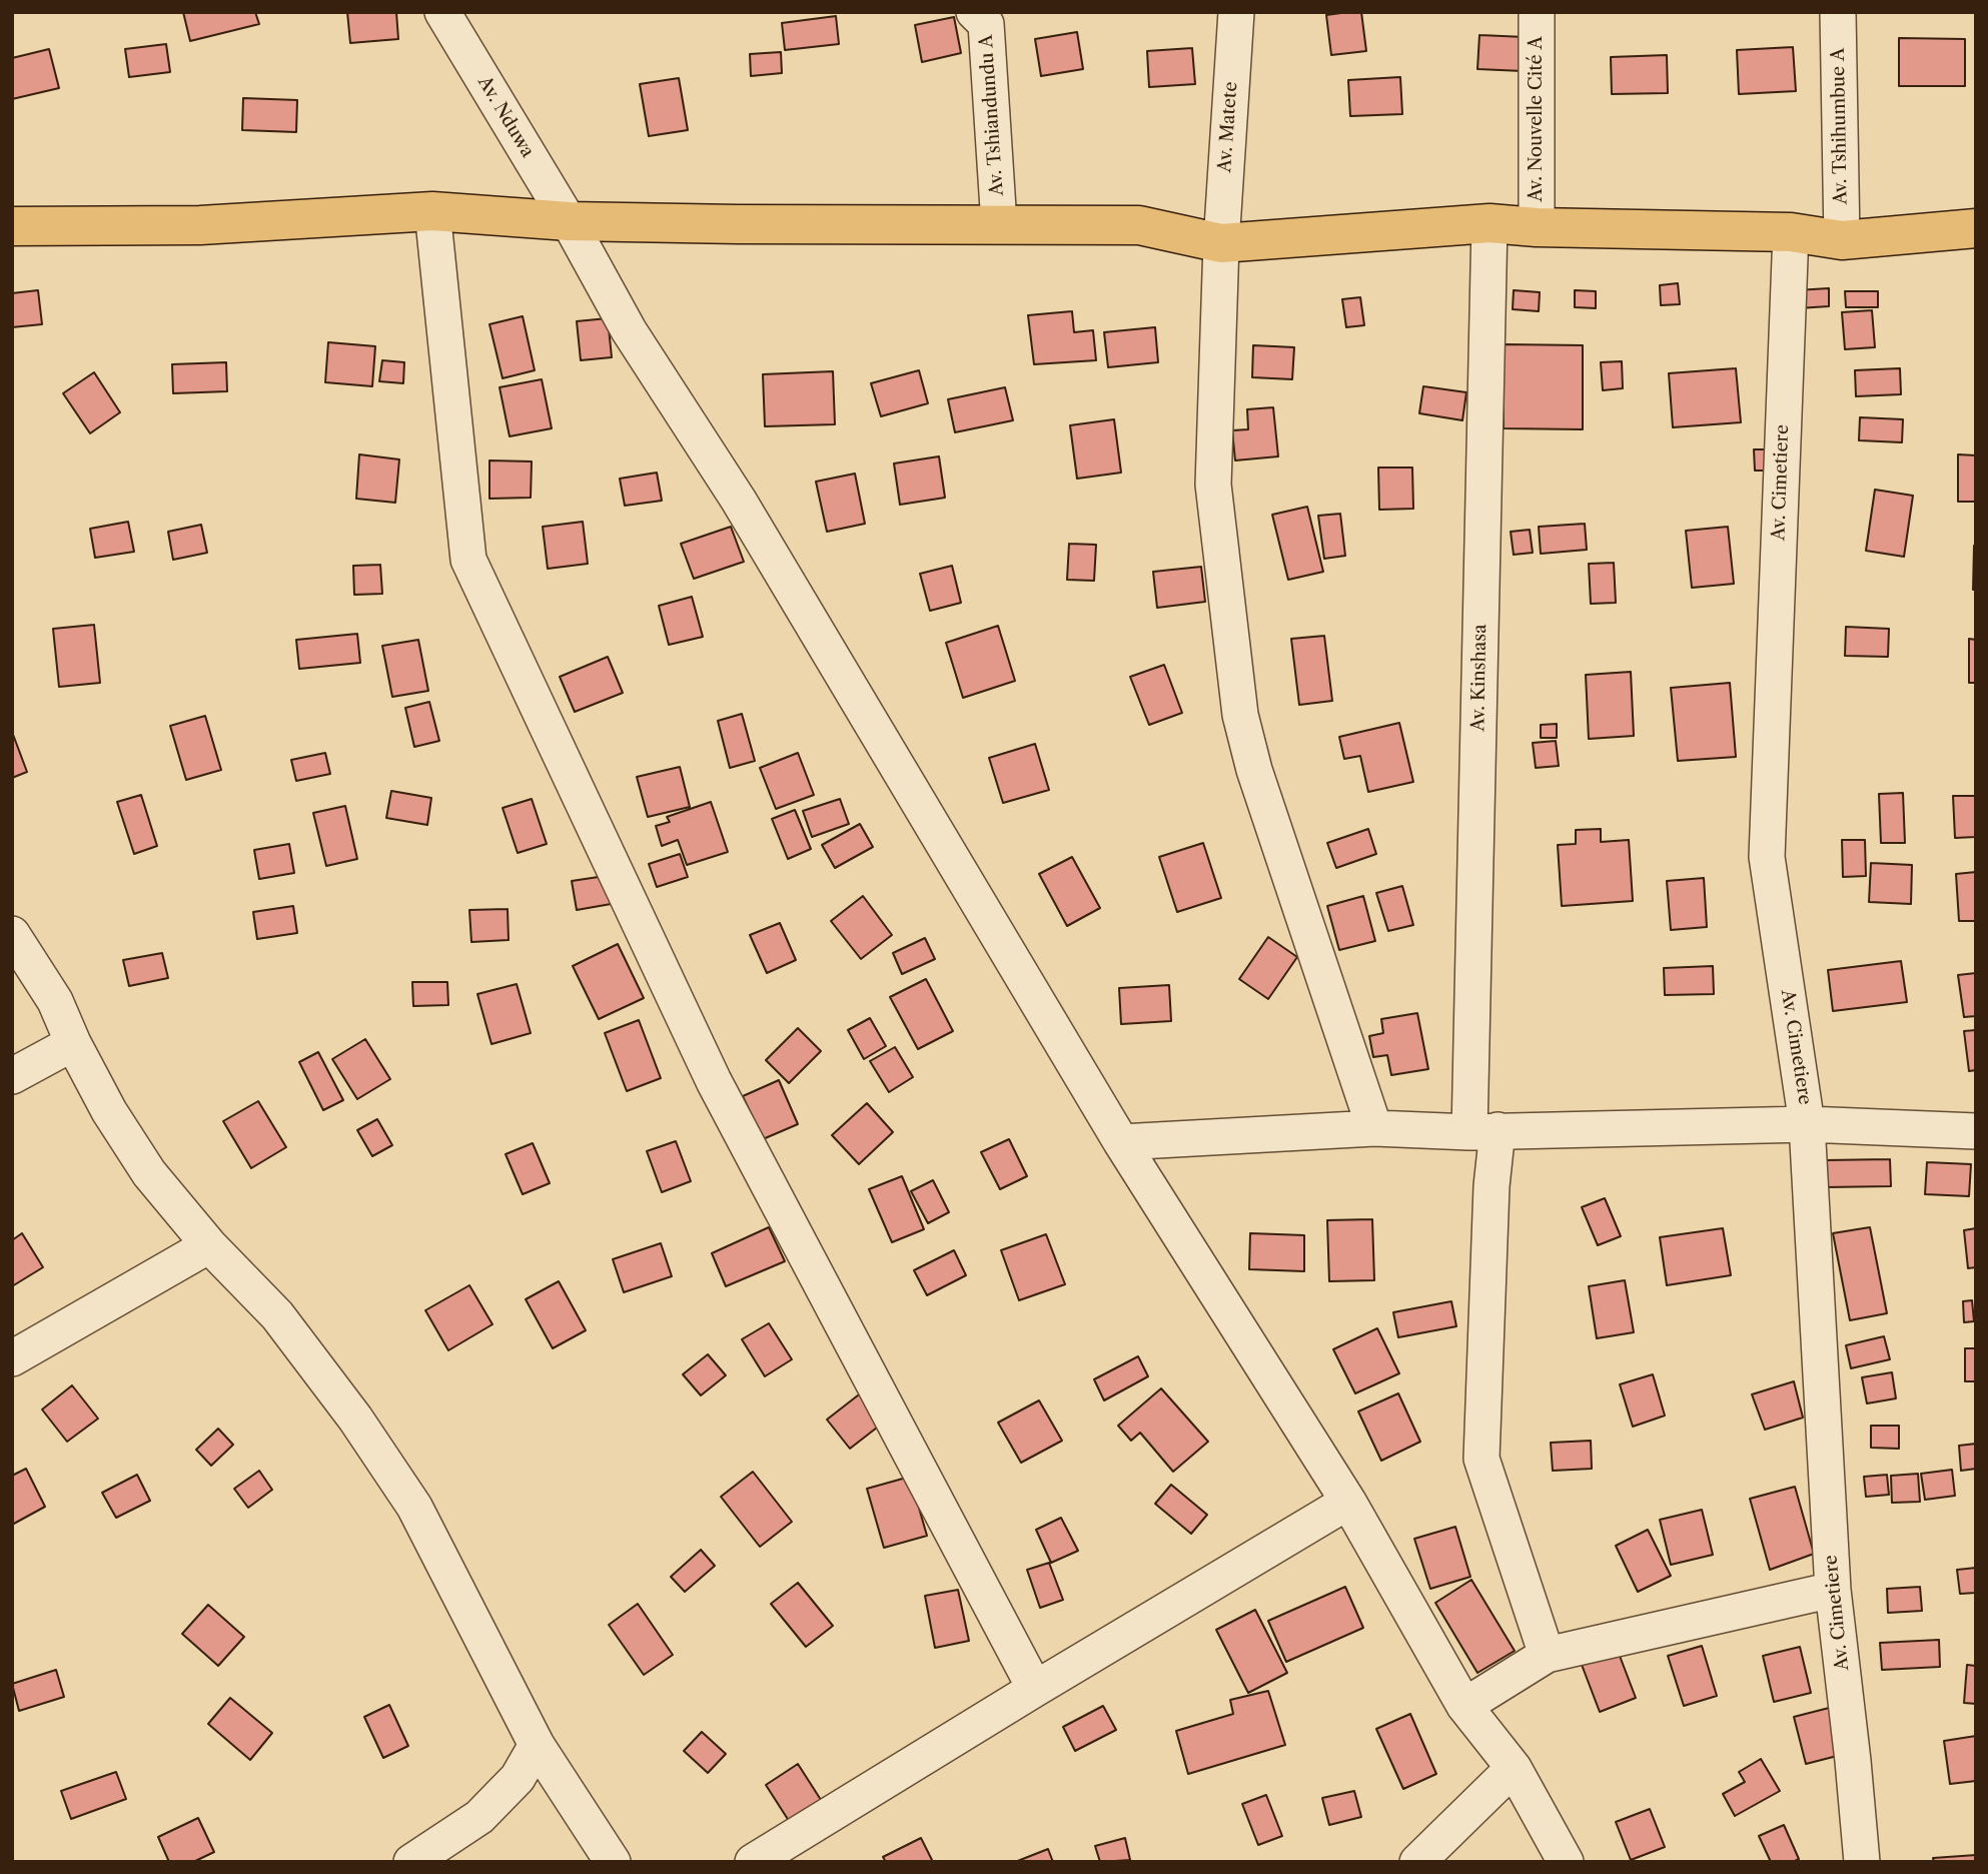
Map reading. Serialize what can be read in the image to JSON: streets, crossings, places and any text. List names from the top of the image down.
{
  "streets": {
    "street": [
      "Av. Tshiandundu A",
      "Av. Nduwa",
      "Av. Nouvelle Cité A",
      "Av. Tshihumbue A",
      "Av. Matete",
      "Av. Cimetiere",
      "Av. Kinshasa"
    ]
  }
}
